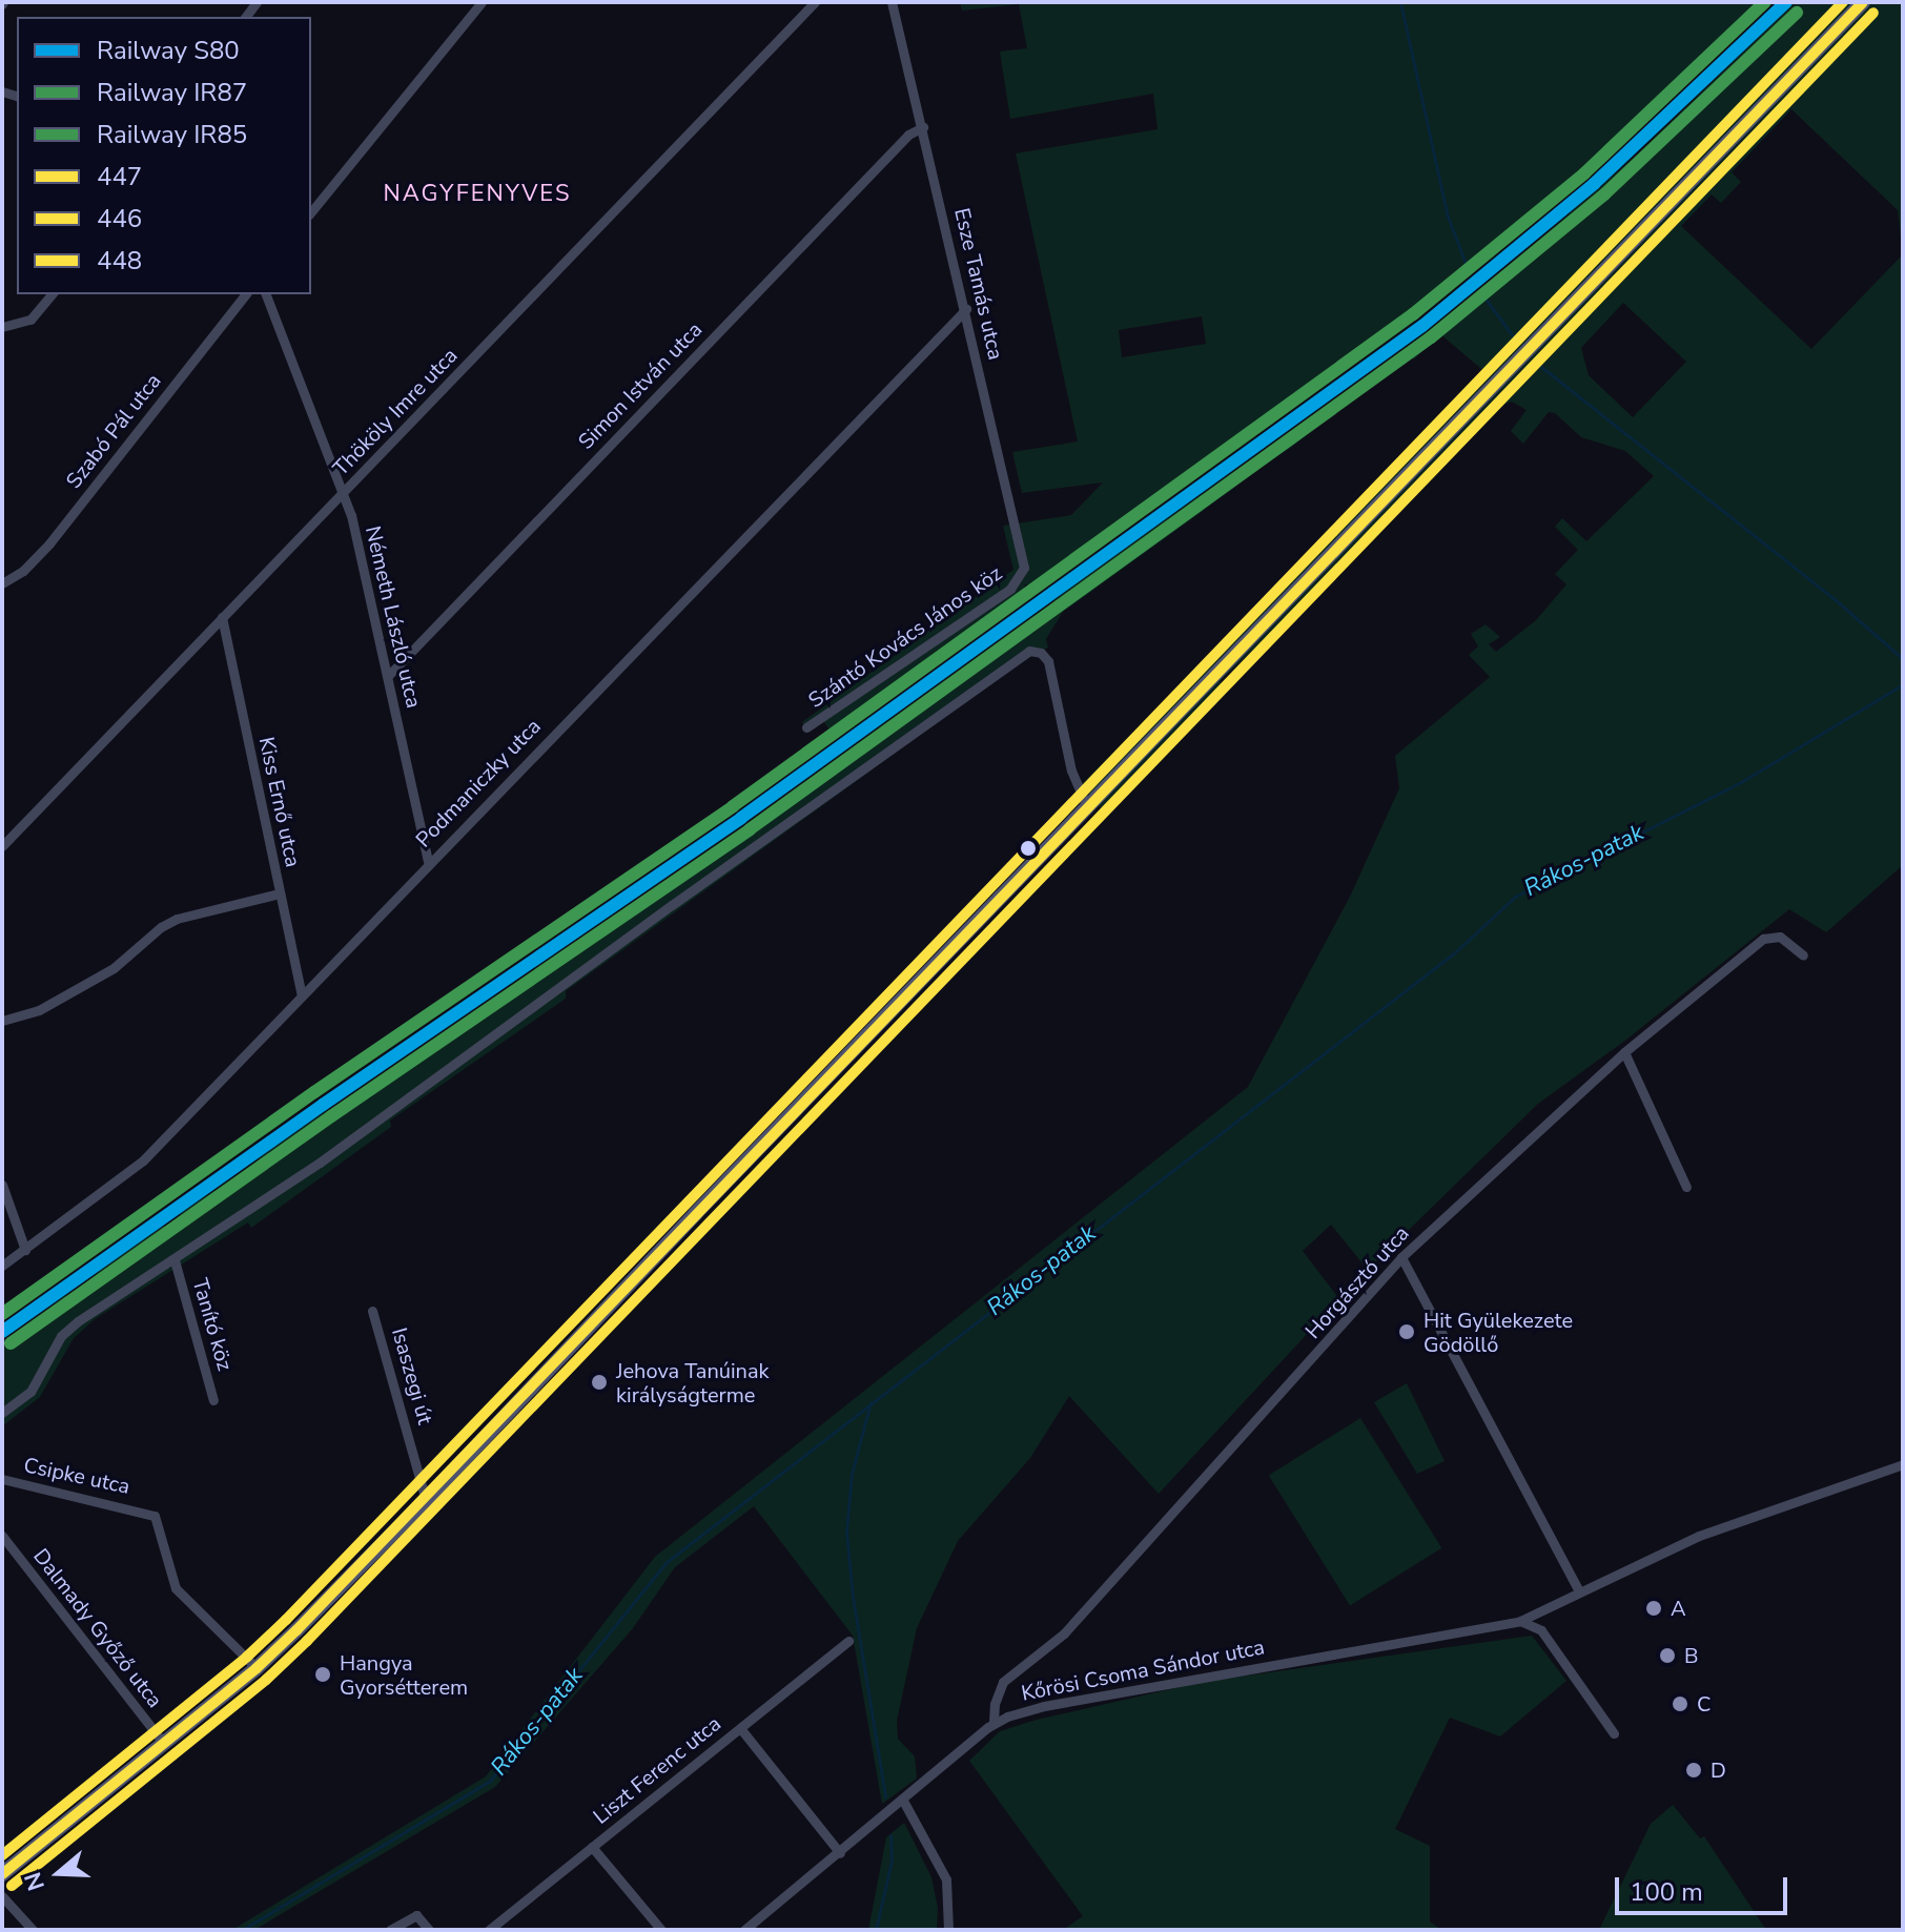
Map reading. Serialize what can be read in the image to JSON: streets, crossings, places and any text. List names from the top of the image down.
{
  "streets": {
    "street": [
      "Esze Tamás utca",
      "Simon István utca",
      "Thököly Imre utca",
      "Szabó Pál utca",
      "Németh László utca",
      "Szántó Kovács János köz",
      "Podmaniczky utca",
      "Kiss Ernő utca",
      "Horgásztó utca",
      "Tanító köz",
      "Isaszegi út",
      "Csipke utca",
      "Dalmady Győző utca",
      "Kőrösi Csoma Sándor utca",
      "Liszt Ferenc utca"
    ]
  },
  "crossings": [
    ["Esze Tamás utca", "Simon István utca"],
    ["Esze Tamás utca", "Szántó Kovács János köz"],
    ["Esze Tamás utca", "Podmaniczky utca"],
    ["Simon István utca", "Németh László utca"],
    ["Thököly Imre utca", "Németh László utca"],
    ["Thököly Imre utca", "Kiss Ernő utca"],
    ["Németh László utca", "Podmaniczky utca"],
    ["Podmaniczky utca", "Kiss Ernő utca"],
    ["Horgásztó utca", "Kőrösi Csoma Sándor utca"]
  ],
  "districts": ["NAGYFENYVES"],
  "water": ["Rákos-patak"],
  "places": [
    "Hit Gyülekezete Gödöllő",
    "Jehova Tanúinak királyságterme",
    "A",
    "B",
    "Hangya Gyorsétterem",
    "C",
    "D"
  ],
  "lines": [
    "rail line S80",
    "rail line IR85",
    "transit line 447",
    "transit line 448",
    "rail line IR87",
    "transit line 446"
  ],
  "legend": [
    "Railway S80",
    "Railway IR87",
    "Railway IR85",
    "447",
    "446",
    "448"
  ],
  "scale_bar": "100 m",
  "north": "left"
}
